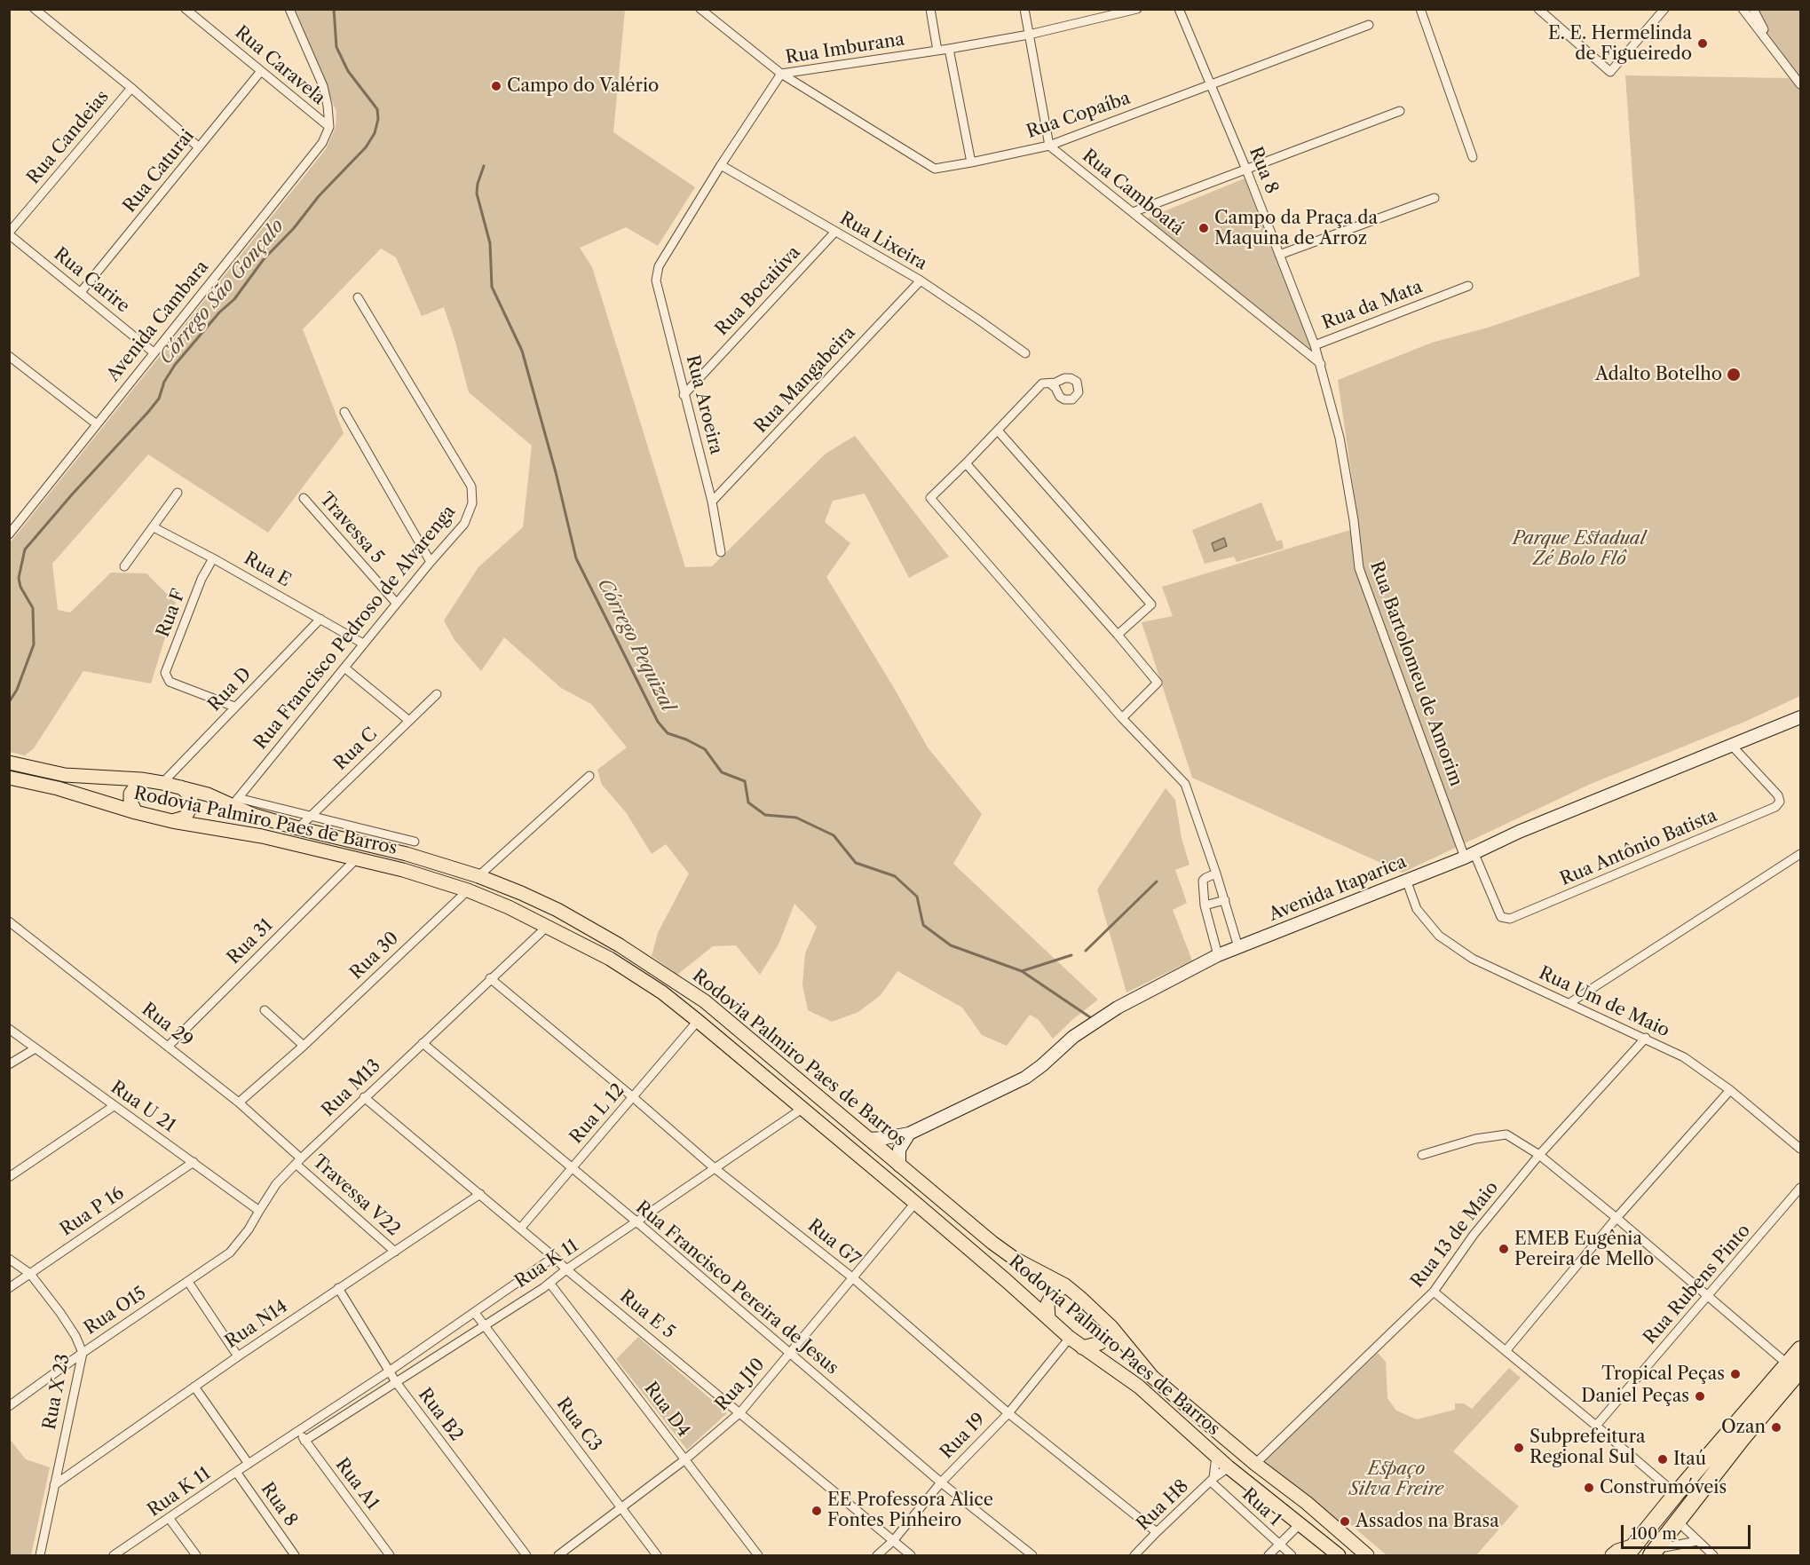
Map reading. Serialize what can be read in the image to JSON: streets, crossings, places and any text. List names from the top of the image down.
{
  "streets": {
    "main road": ["Rodovia Palmiro Paes de Barros"],
    "street": [
      "Rua Imburana",
      "Rua Caravela",
      "Rua Copaíba",
      "Rua Candeias",
      "Rua 8",
      "Rua Caturai",
      "Rua Camboatá",
      "Rua Lixeira",
      "Rua Carire",
      "Rua Bocaiúva",
      "Rua da Mata",
      "Avenida Cambara",
      "Rua Mangabeira",
      "Rua Aroeira",
      "Travessa 5",
      "Rua E",
      "Rua F",
      "Rua Francisco Pedroso de Alvarenga",
      "Rua Bartolomeu de Amorim",
      "Rua D",
      "Rua C",
      "Rua Antônio Batista",
      "Avenida Itaparica",
      "Rua 31",
      "Rua 30",
      "Rua Um de Maio",
      "Rua 29",
      "Rua M13",
      "Rua U 21",
      "Rua L 12",
      "Travessa V22",
      "Rua P 16",
      "Rua 13 de Maio",
      "Rua G7",
      "Rua K 11",
      "Rua Rubens Pinto",
      "Rua Francisco Pereira de Jesus",
      "Rua O15",
      "Rua E 5",
      "Rua N14",
      "Rua J10",
      "Rua X 23",
      "Rua D4",
      "Rua B2",
      "Rua C3",
      "Rua I9",
      "Rua A1",
      "Rua H8",
      "Rua 1"
    ]
  },
  "crossings": [
    ["Rua Imburana", "Rua Copaíba"],
    ["Rua Imburana", "Rua Lixeira"],
    ["Rua Imburana", "Rua Aroeira"],
    ["Rua Caravela", "Rua Caturai"],
    ["Rua Caravela", "Avenida Cambara"],
    ["Rua Copaíba", "Rua 8"],
    ["Rua Copaíba", "Rua Camboatá"],
    ["Rua Candeias", "Rua Carire"],
    ["Rua 8", "Rua da Mata"],
    ["Rua 8", "Rua K 11"],
    ["Rua Caturai", "Rua Carire"],
    ["Rua Camboatá", "Rua da Mata"],
    ["Rua Lixeira", "Rua Bocaiúva"],
    ["Rua Lixeira", "Rua Mangabeira"],
    ["Rua Carire", "Avenida Cambara"],
    ["Rua Bocaiúva", "Rua Aroeira"],
    ["Rua da Mata", "Rua Bartolomeu de Amorim"],
    ["Rua Mangabeira", "Rua Aroeira"],
    ["Travessa 5", "Rua Francisco Pedroso de Alvarenga"],
    ["Rua E", "Rua F"],
    ["Rua E", "Rua Francisco Pedroso de Alvarenga"],
    ["Rua E", "Rua D"],
    ["Rua F", "Rua D"],
    ["Rua Francisco Pedroso de Alvarenga", "Rodovia Palmiro Paes de Barros"],
    ["Rua Bartolomeu de Amorim", "Rua Antônio Batista"],
    ["Rua Bartolomeu de Amorim", "Avenida Itaparica"],
    ["Rua D", "Rodovia Palmiro Paes de Barros"],
    ["Rua C", "Rodovia Palmiro Paes de Barros"],
    ["Rodovia Palmiro Paes de Barros", "Avenida Itaparica"],
    ["Rodovia Palmiro Paes de Barros", "Rua 31"],
    ["Rodovia Palmiro Paes de Barros", "Rua 30"],
    ["Rodovia Palmiro Paes de Barros", "Rua M13"],
    ["Rodovia Palmiro Paes de Barros", "Rua L 12"],
    ["Rodovia Palmiro Paes de Barros", "Rua 13 de Maio"],
    ["Rodovia Palmiro Paes de Barros", "Rua K 11"],
    ["Rodovia Palmiro Paes de Barros", "Rua J10"],
    ["Rodovia Palmiro Paes de Barros", "Rua I9"],
    ["Rodovia Palmiro Paes de Barros", "Rua H8"],
    ["Rua Antônio Batista", "Avenida Itaparica"],
    ["Avenida Itaparica", "Rua Um de Maio"],
    ["Rua 31", "Rua 29"],
    ["Rua 30", "Rua 29"],
    ["Rua Um de Maio", "Rua 13 de Maio"],
    ["Rua 29", "Rua M13"],
    ["Rua 29", "Travessa V22"],
    ["Rua M13", "Rua U 21"],
    ["Rua M13", "Travessa V22"],
    ["Rua M13", "Rua G7"],
    ["Rua M13", "Rua Francisco Pereira de Jesus"],
    ["Rua M13", "Rua O15"],
    ["Rua M13", "Rua E 5"],
    ["Rua U 21", "Rua P 16"],
    ["Rua L 12", "Rua G7"],
    ["Rua L 12", "Rua Francisco Pereira de Jesus"],
    ["Rua L 12", "Rua E 5"],
    ["Travessa V22", "Rua N14"],
    ["Rua P 16", "Rua X 23"],
    ["Rua G7", "Rua K 11"],
    ["Rua G7", "Rua J10"],
    ["Rua G7", "Rua I9"],
    ["Rua G7", "Rua H8"],
    ["Rua K 11", "Rua Francisco Pereira de Jesus"],
    ["Rua K 11", "Rua E 5"],
    ["Rua K 11", "Rua D4"],
    ["Rua K 11", "Rua B2"],
    ["Rua K 11", "Rua C3"],
    ["Rua K 11", "Rua A1"],
    ["Rua Francisco Pereira de Jesus", "Rua J10"],
    ["Rua Francisco Pereira de Jesus", "Rua I9"],
    ["Rua O15", "Rua X 23"],
    ["Rua E 5", "Rua N14"],
    ["Rua E 5", "Rua J10"],
    ["Rua E 5", "Rua I9"],
    ["Rua N14", "Rua X 23"],
    ["Rua N14", "Rua B2"],
    ["Rua J10", "Rua D4"],
    ["Rua J10", "Rua C3"],
    ["Rua H8", "Rua 1"]
  ],
  "water": ["Córrego São Gonçalo", "Córrego Pequizal"],
  "parks": ["Parque Estadual Zé Bolo Flô", "Espaço Silva Freire"],
  "places": [
    "E. E. Hermelinda de Figueiredo",
    "Campo do Valério",
    "Campo da Praça da Maquina de Arroz",
    "Adalto Botelho",
    "EMEB Eugênia Pereira de Mello",
    "Tropical Peças",
    "Daniel Peças",
    "Ozan",
    "Subprefeitura Regional Sul",
    "Itaú",
    "Construmóveis",
    "EE Professora Alice Fontes Pinheiro",
    "Assados na Brasa"
  ],
  "scale_bar": "100 m"
}
